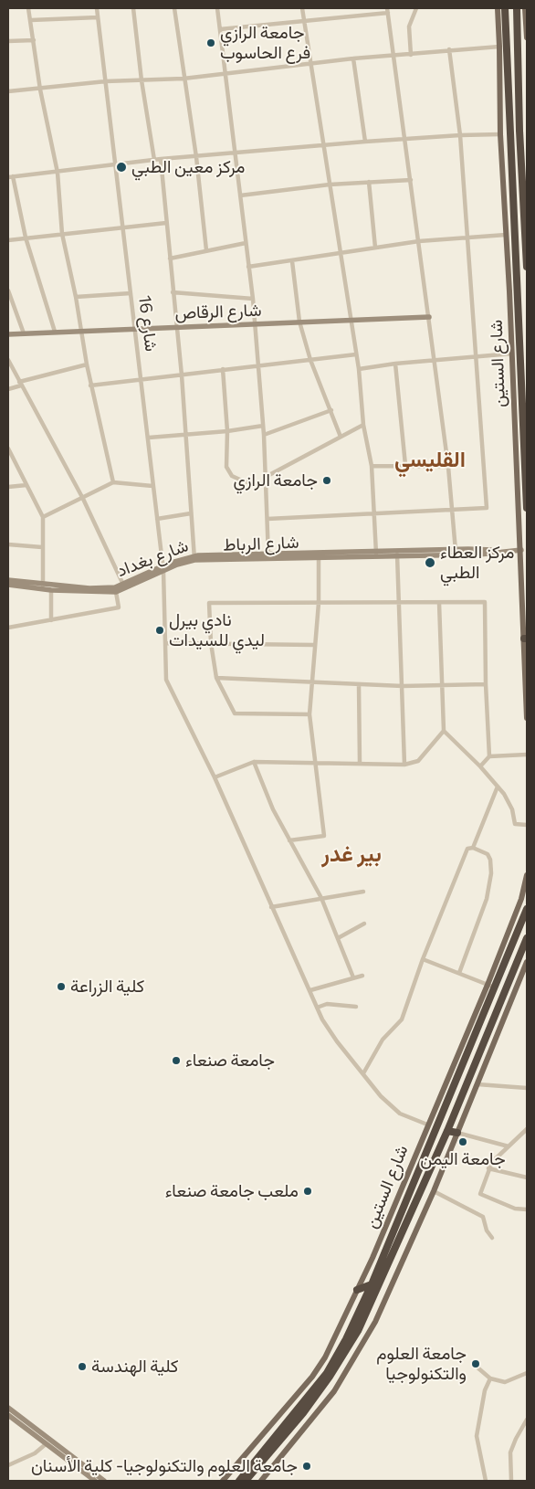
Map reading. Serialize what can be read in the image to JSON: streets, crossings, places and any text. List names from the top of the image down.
{
  "streets": {
    "highway": ["شارع الستين"],
    "street": [
      "شارع الرقاص",
      "شارع 16",
      "شارع الرباط",
      "شارع بغداد"
    ]
  },
  "crossings": [
    ["شارع الرقاص", "شارع 16"],
    ["شارع 16", "شارع الستين"],
    ["شارع 16", "شارع بغداد"],
    ["شارع الستين", "شارع الرباط"],
    ["شارع الرباط", "شارع بغداد"]
  ],
  "districts": ["القليسي", "بير غدر"],
  "places": [
    "جامعة الرازي فرع الحاسوب",
    "مركز معين الطبي",
    "جامعة الرازي",
    "مركز العطاء الطبي",
    "نادي بيرل ليدي للسيدات",
    "كلية الزراعة",
    "جامعة صنعاء",
    "جامعة اليمن",
    "ملعب جامعة صنعاء",
    "جامعة العلوم والتكنولوجيا",
    "كلية الهندسة",
    "جامعة العلوم والتكنولوجيا- كلية الأسنان"
  ]
}
